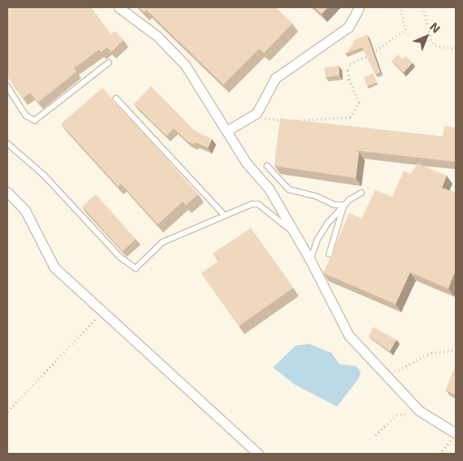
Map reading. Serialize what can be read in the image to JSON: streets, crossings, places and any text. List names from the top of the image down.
{
  "north": "top right"
}
